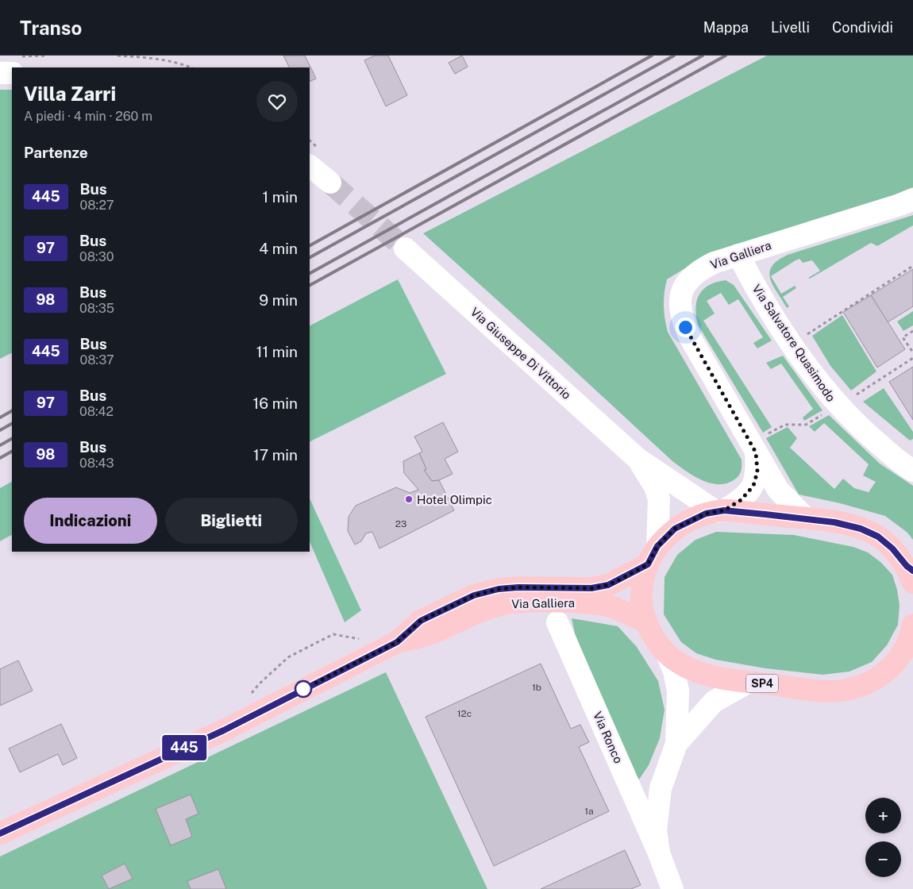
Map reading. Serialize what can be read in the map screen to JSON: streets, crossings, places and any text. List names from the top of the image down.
{
  "streets": {
    "main road": ["Via Galliera", "SP4"],
    "street": ["Via Salvatore Quasimodo", "Via Giuseppe Di Vittorio", "Via Ronco"]
  },
  "crossings": [
    ["Via Galliera", "Via Salvatore Quasimodo"],
    ["Via Galliera", "Via Giuseppe Di Vittorio"],
    ["Via Galliera", "SP4"],
    ["Via Giuseppe Di Vittorio", "SP4"],
    ["SP4", "Via Ronco"]
  ],
  "places": ["Hotel Olimpic"],
  "lines": ["bus line 445"],
  "house_numbers": [
    "23",
    "1b",
    "12c",
    "1a"
  ],
  "page": {
    "header": "Transo",
    "nav": ["Mappa", "Livelli", "Condividi"],
    "on_map": "445",
    "heading": [
      ["Villa Zarri", "A piedi · 4 min · 260 m"],
      "Partenze"
    ],
    "list": [
      {
        "mark": "445",
        "name": "Bus",
        "note": "08:27",
        "value": "1 min"
      },
      {
        "mark": "97",
        "name": "Bus",
        "note": "08:30",
        "value": "4 min"
      },
      {
        "mark": "98",
        "name": "Bus",
        "note": "08:35",
        "value": "9 min"
      },
      {
        "mark": "445",
        "name": "Bus",
        "note": "08:37",
        "value": "11 min"
      },
      {
        "mark": "97",
        "name": "Bus",
        "note": "08:42",
        "value": "16 min"
      },
      {
        "mark": "98",
        "name": "Bus",
        "note": "08:43",
        "value": "17 min"
      }
    ],
    "buttons": ["Indicazioni", "Biglietti"],
    "map_buttons": ["+", "−"]
  }
}
